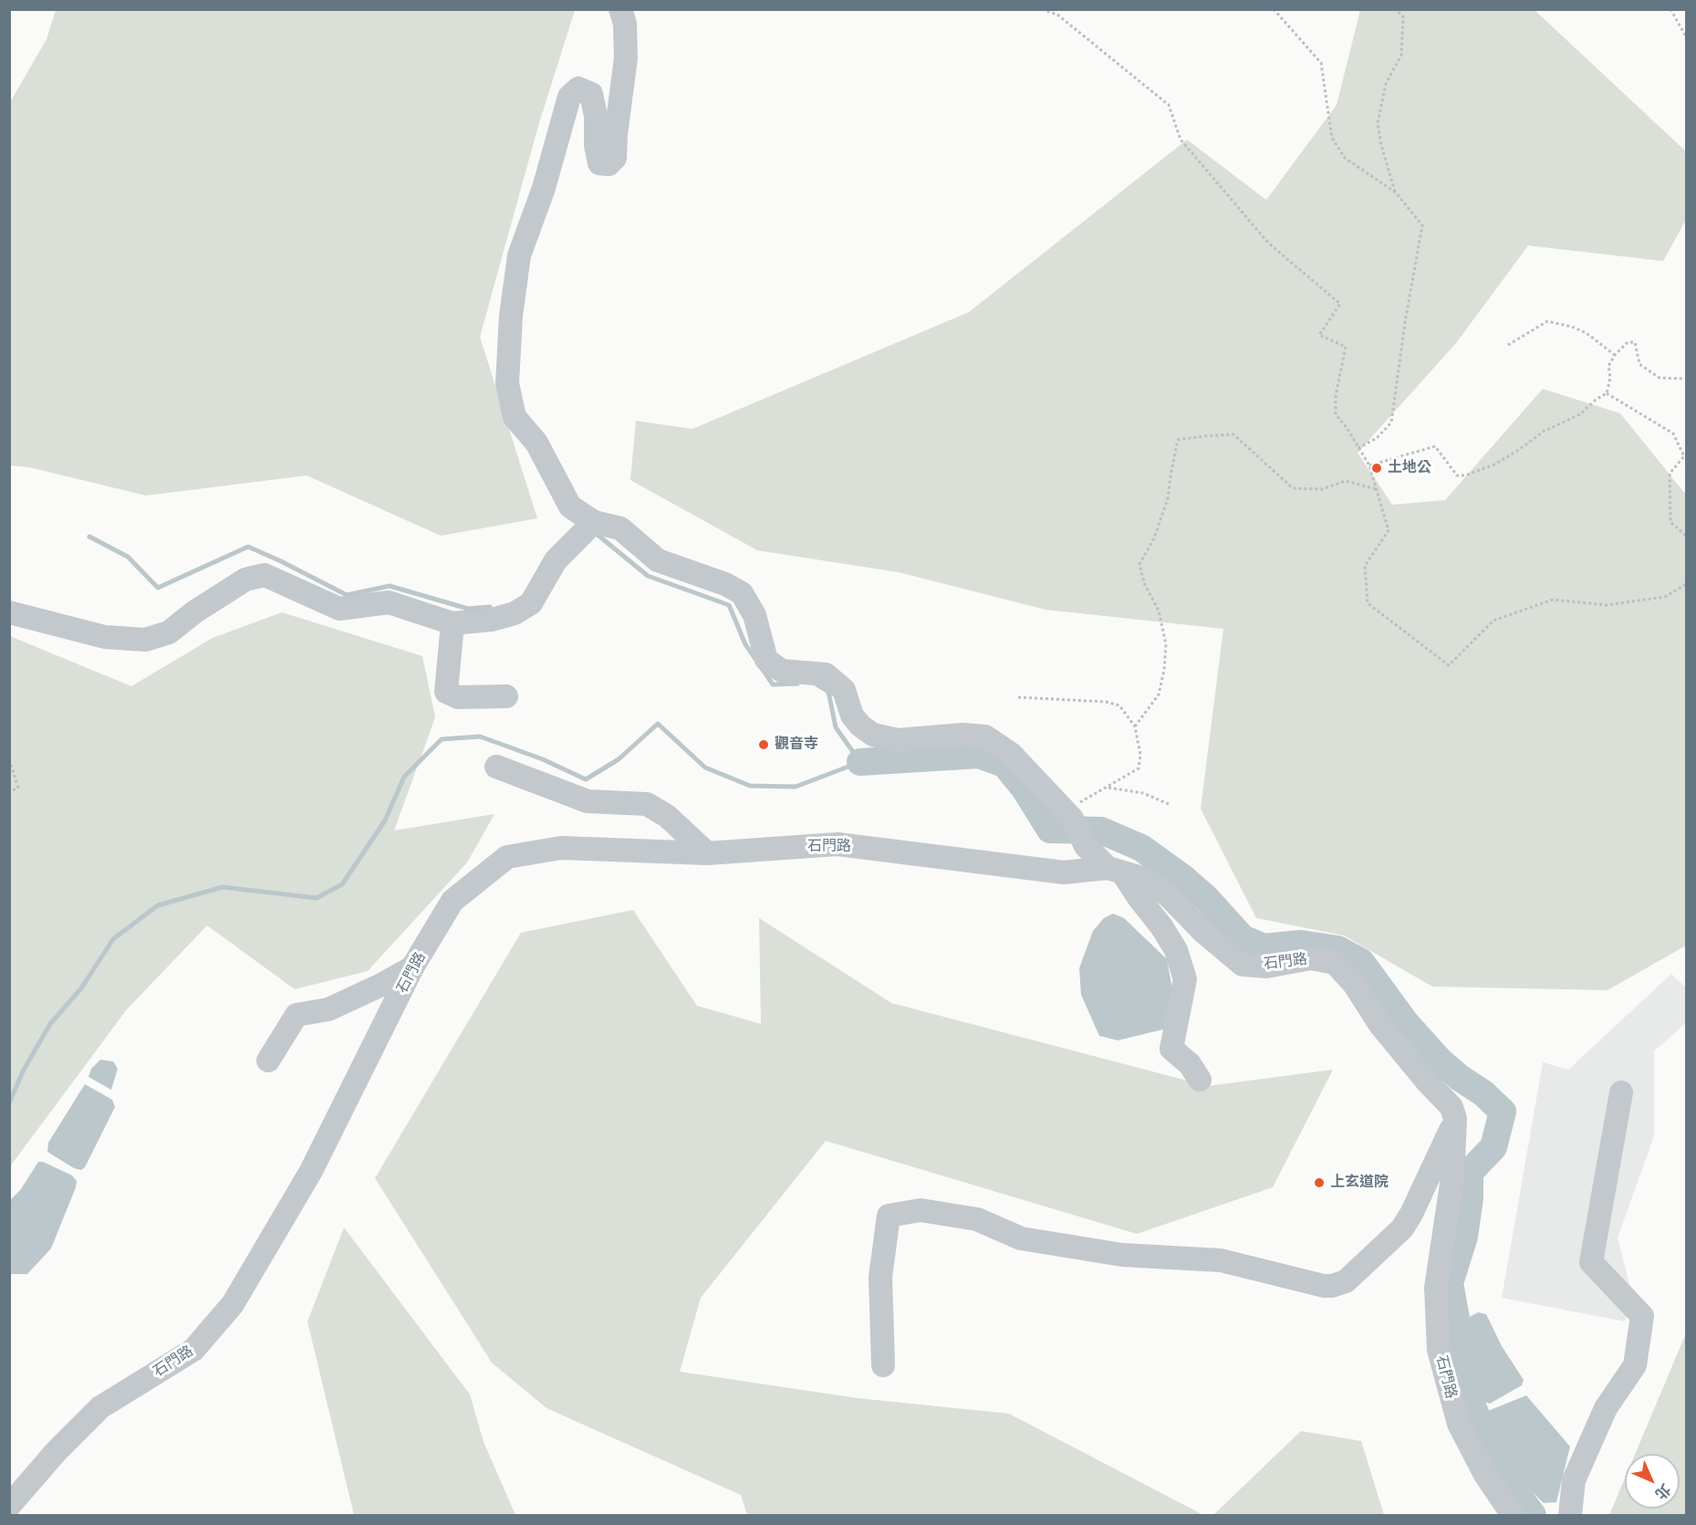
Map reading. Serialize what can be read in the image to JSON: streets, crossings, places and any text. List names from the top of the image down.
{
  "streets": {
    "street": ["石門路"]
  },
  "places": ["土地公", "觀音寺", "上玄道院"],
  "north": "bottom right"
}
